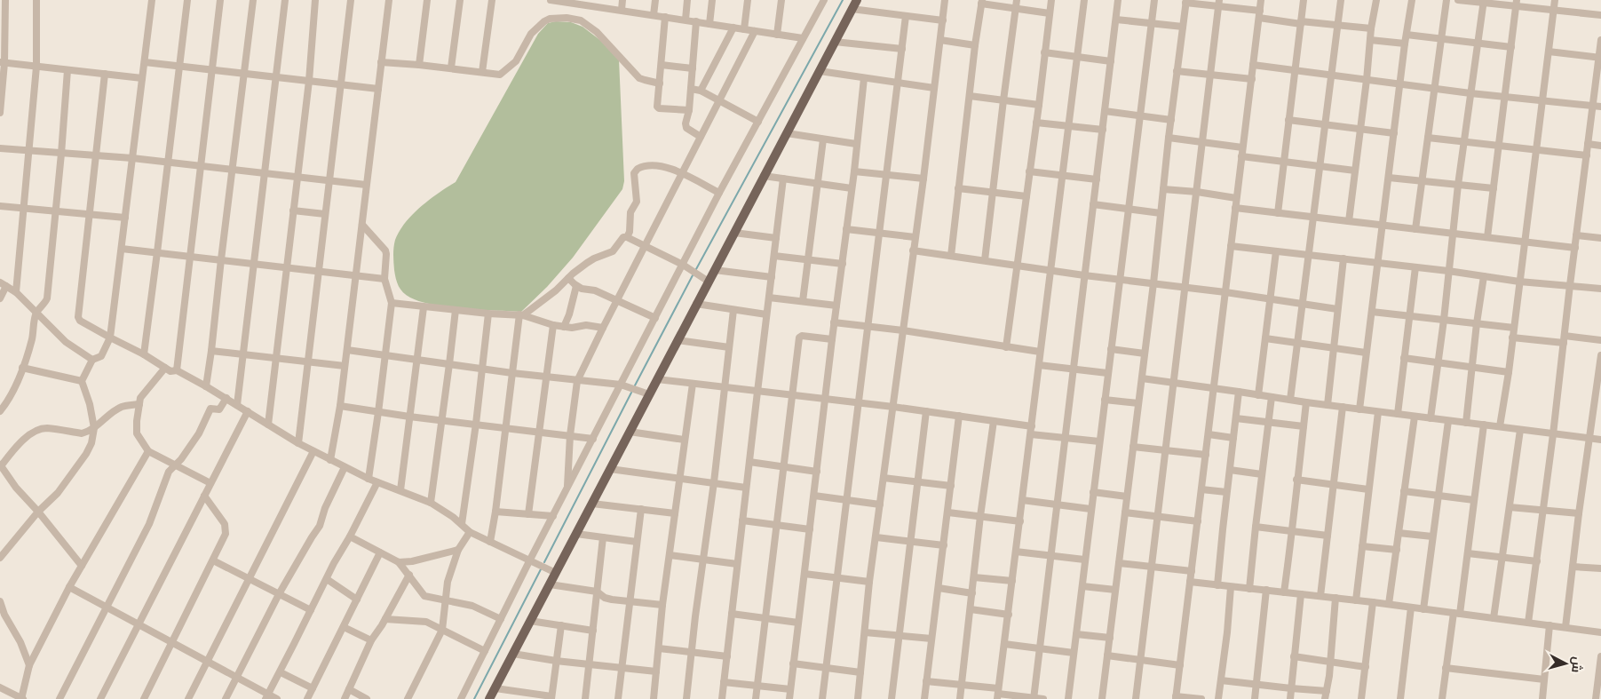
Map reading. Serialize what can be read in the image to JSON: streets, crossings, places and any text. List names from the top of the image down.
{
  "north": "right"
}
